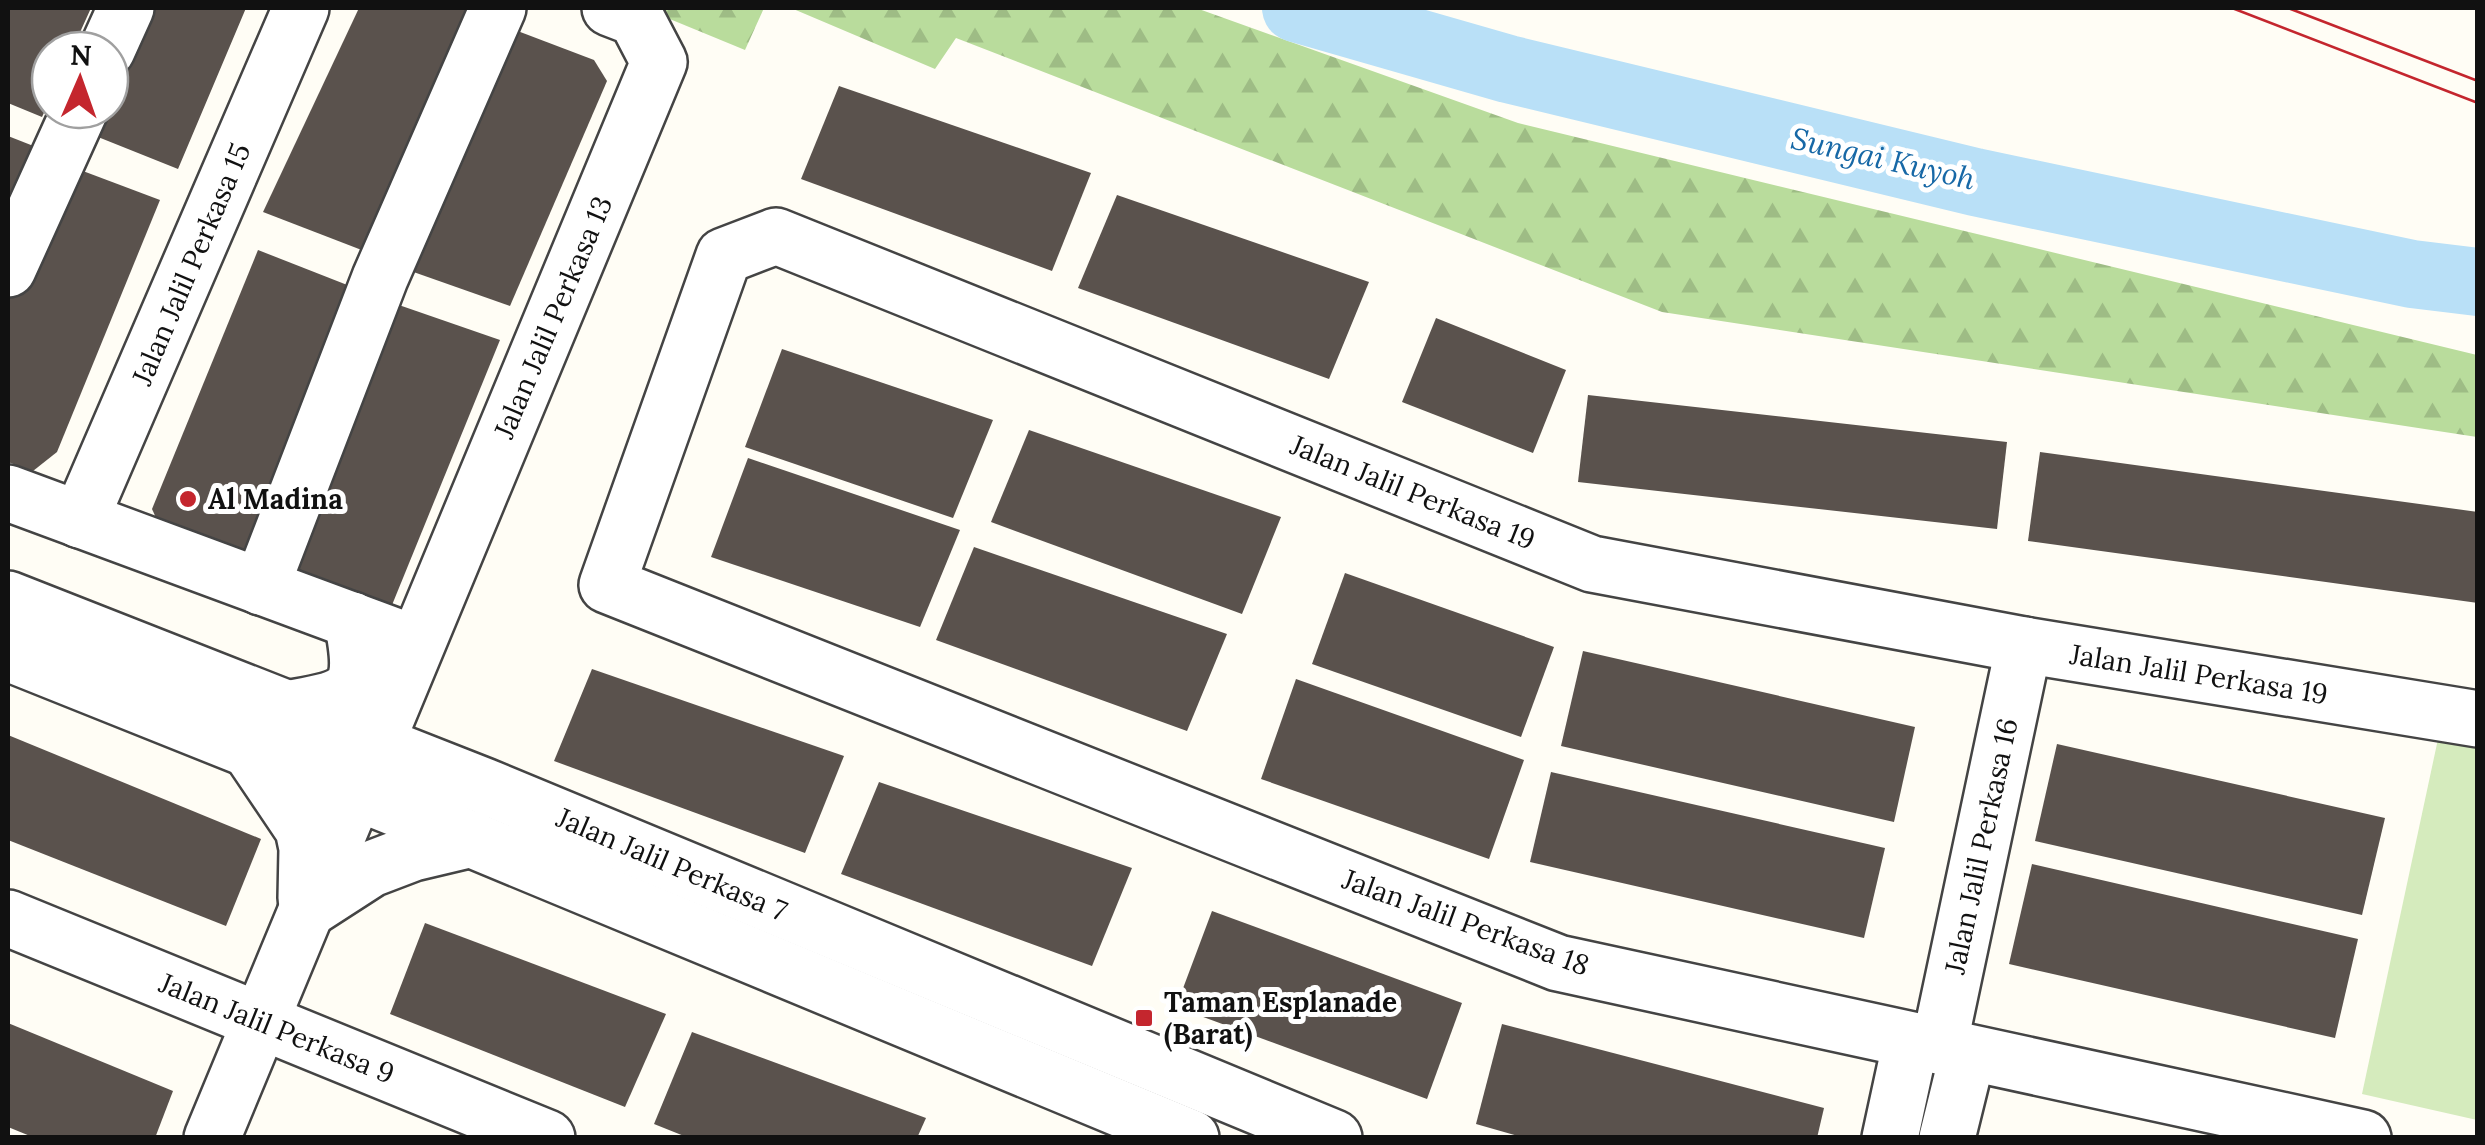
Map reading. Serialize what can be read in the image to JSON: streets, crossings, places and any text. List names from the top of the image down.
{
  "streets": {
    "street": [
      "Jalan Jalil Perkasa 15",
      "Jalan Jalil Perkasa 13",
      "Jalan Jalil Perkasa 19",
      "Jalan Jalil Perkasa 16",
      "Jalan Jalil Perkasa 7",
      "Jalan Jalil Perkasa 18",
      "Jalan Jalil Perkasa 9"
    ]
  },
  "crossings": [
    ["Jalan Jalil Perkasa 13", "Jalan Jalil Perkasa 7"],
    ["Jalan Jalil Perkasa 13", "Jalan Jalil Perkasa 9"],
    ["Jalan Jalil Perkasa 19", "Jalan Jalil Perkasa 16"],
    ["Jalan Jalil Perkasa 19", "Jalan Jalil Perkasa 18"],
    ["Jalan Jalil Perkasa 16", "Jalan Jalil Perkasa 18"]
  ],
  "water": ["Sungai Kuyoh"],
  "places": {
    "other": ["Al Madina"],
    "transit": ["Taman Esplanade (Barat)"]
  },
  "north": "top"
}
